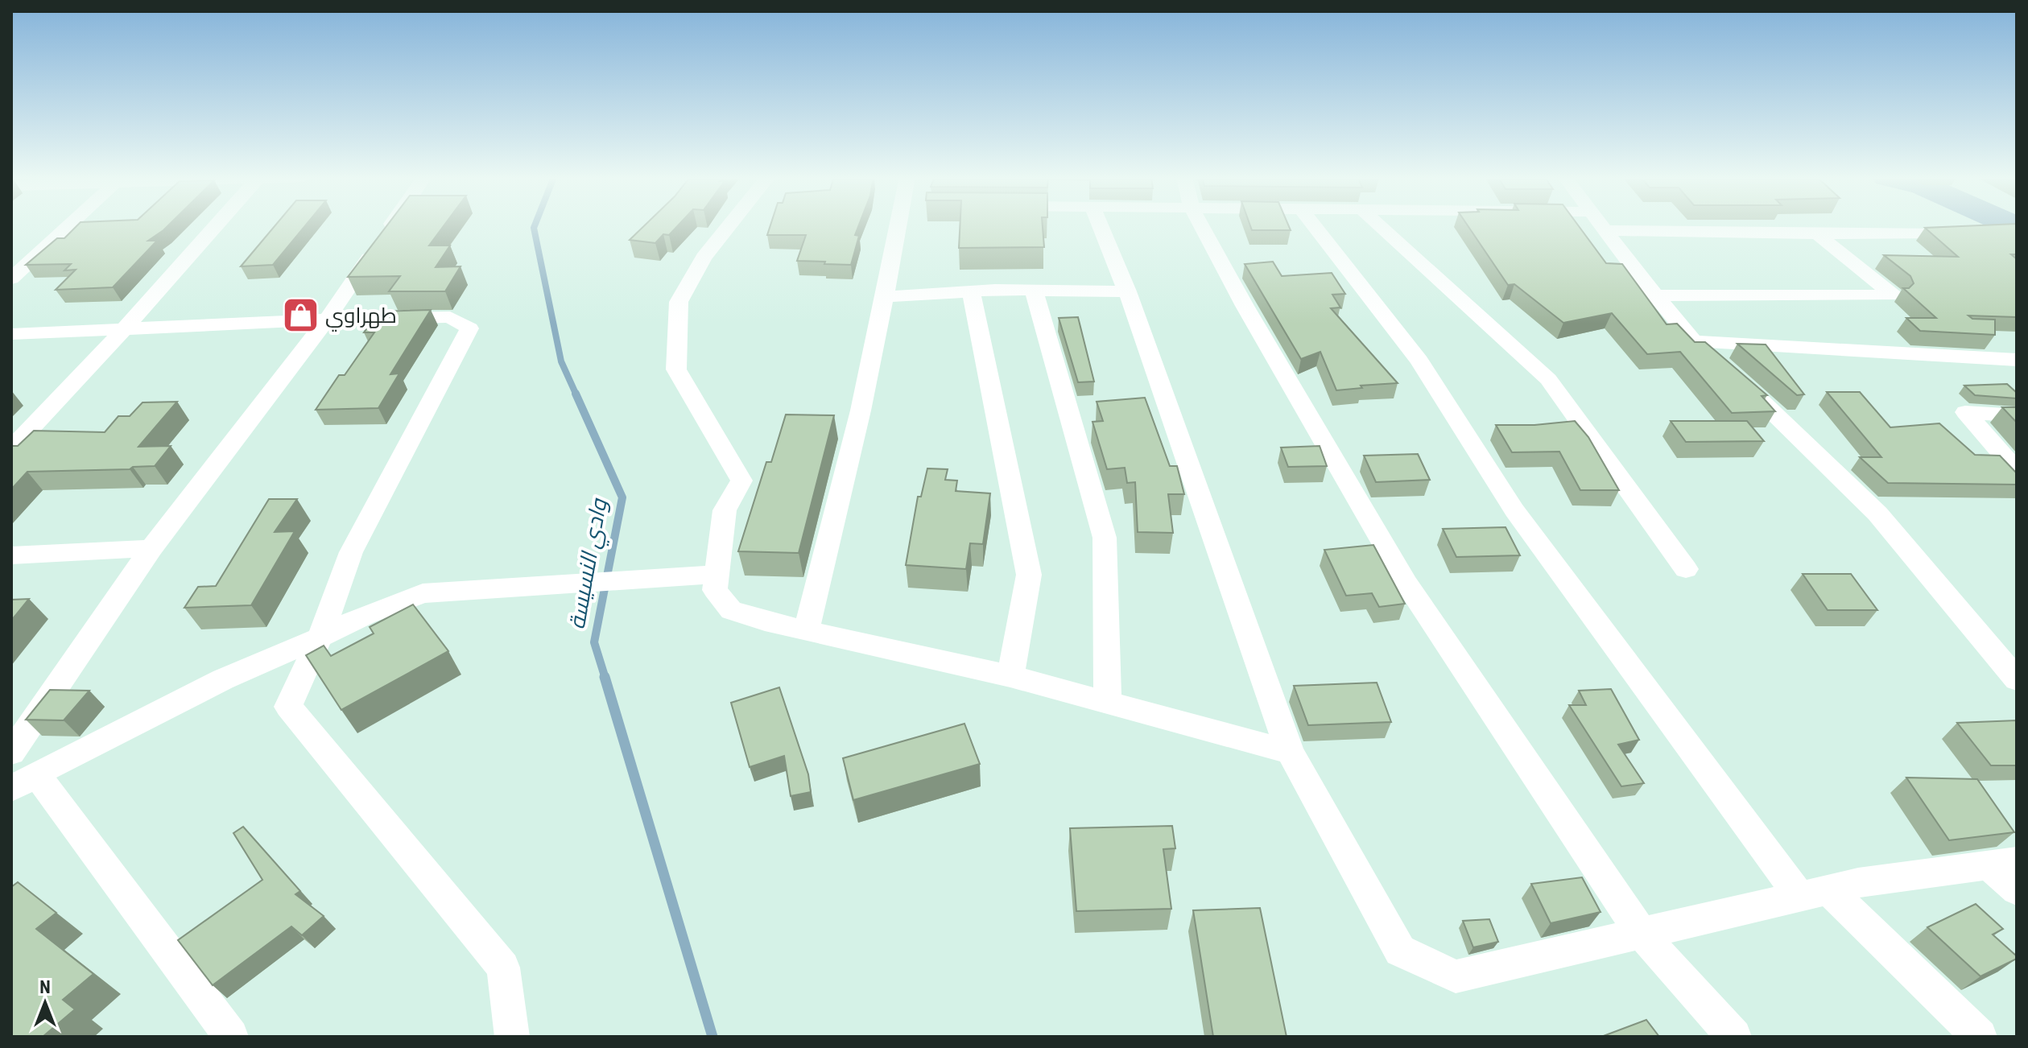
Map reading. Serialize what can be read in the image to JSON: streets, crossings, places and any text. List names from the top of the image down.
{
  "water": ["وادي النسيسة"],
  "places": {
    "shop": ["طهراوي"]
  },
  "north": "top"
}
